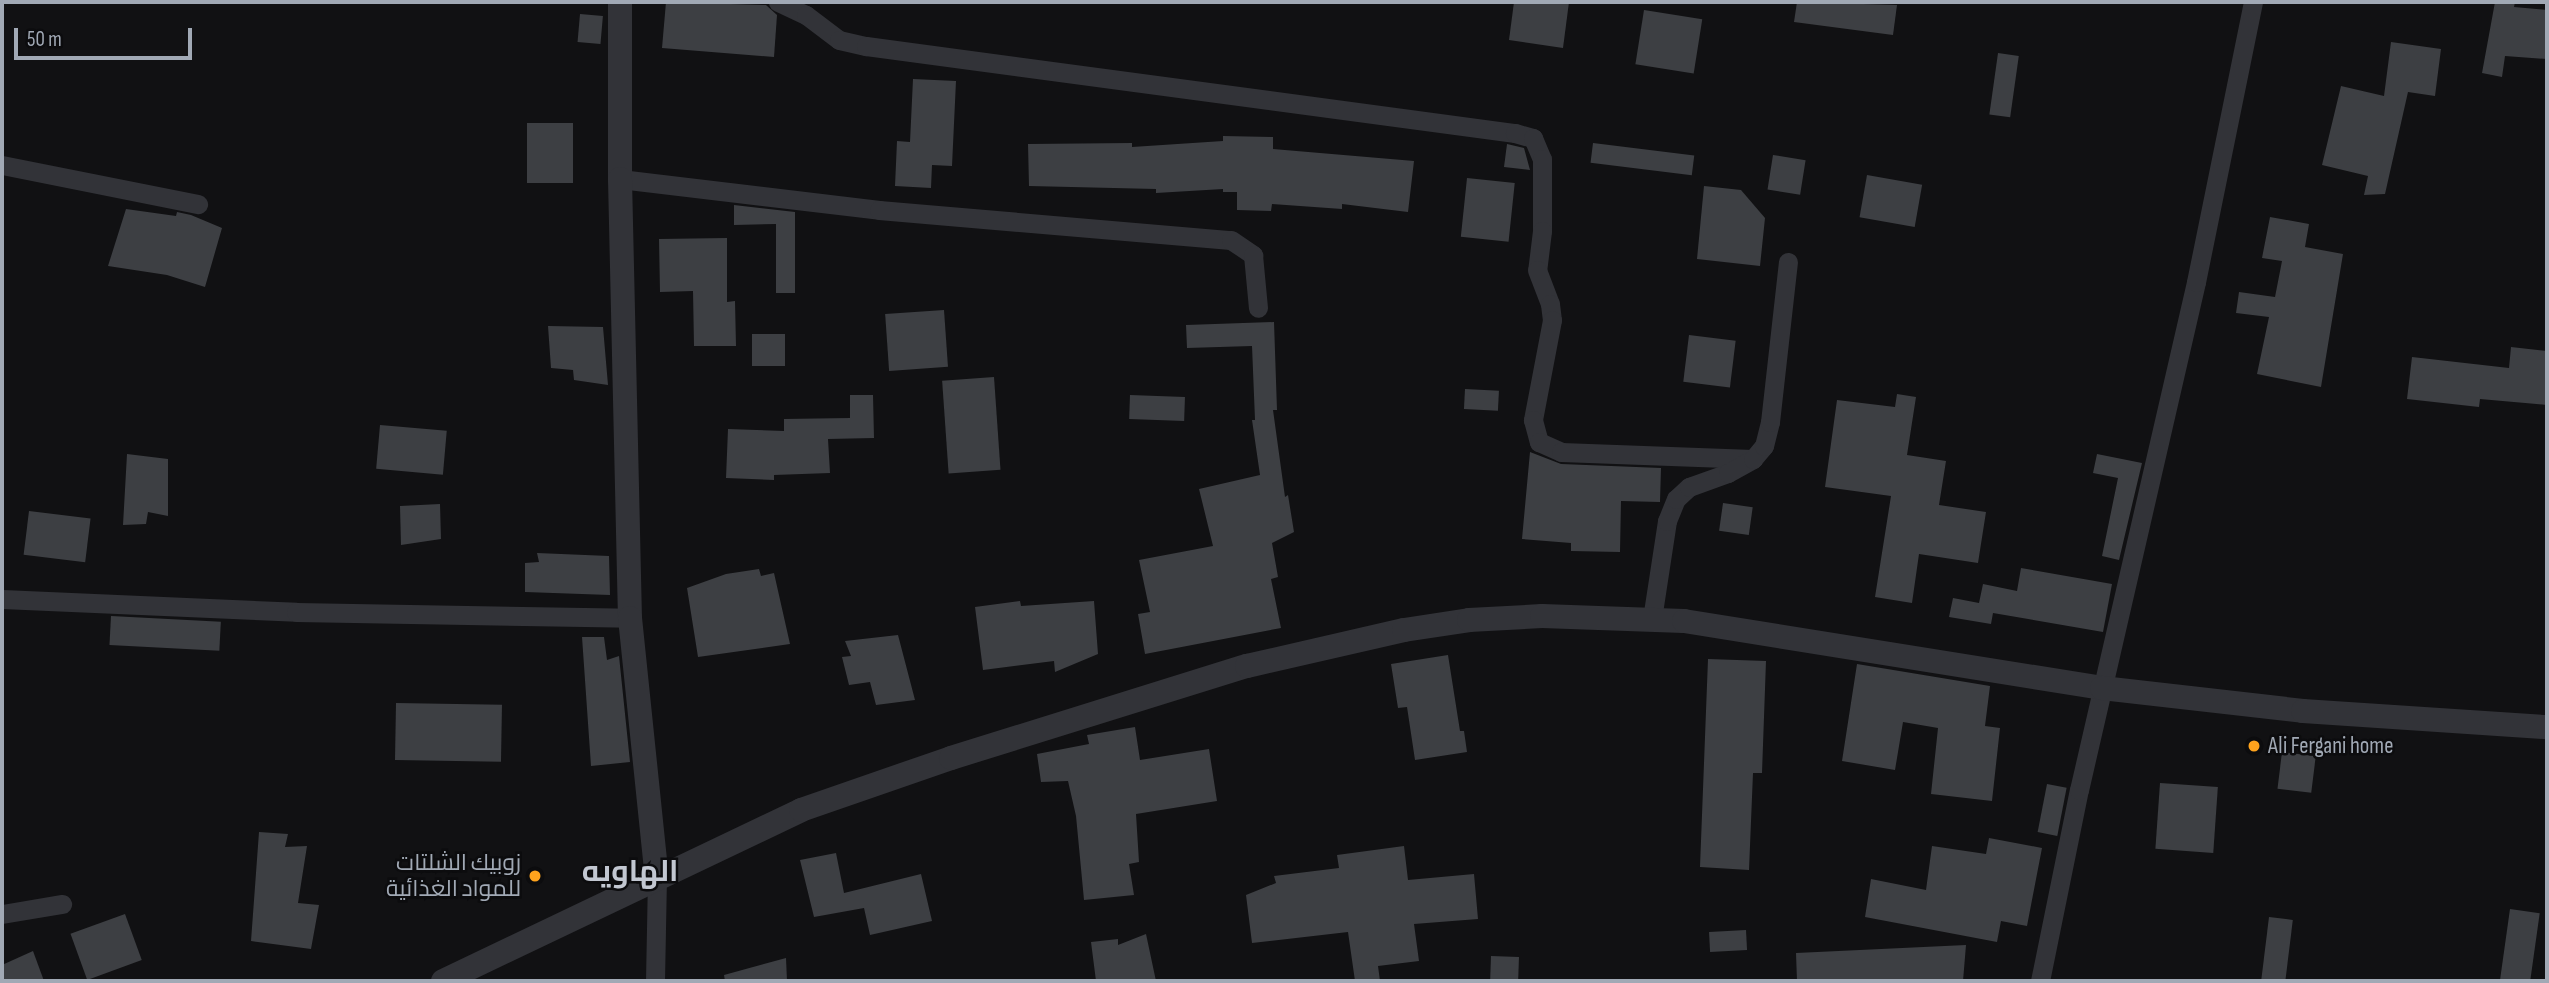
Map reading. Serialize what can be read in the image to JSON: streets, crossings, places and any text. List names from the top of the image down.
{
  "districts": ["الهاويه"],
  "places": ["Ali Fergani home", "زوبيك الشلتات للمواد الغذائية"],
  "scale_bar": "50 m"
}
